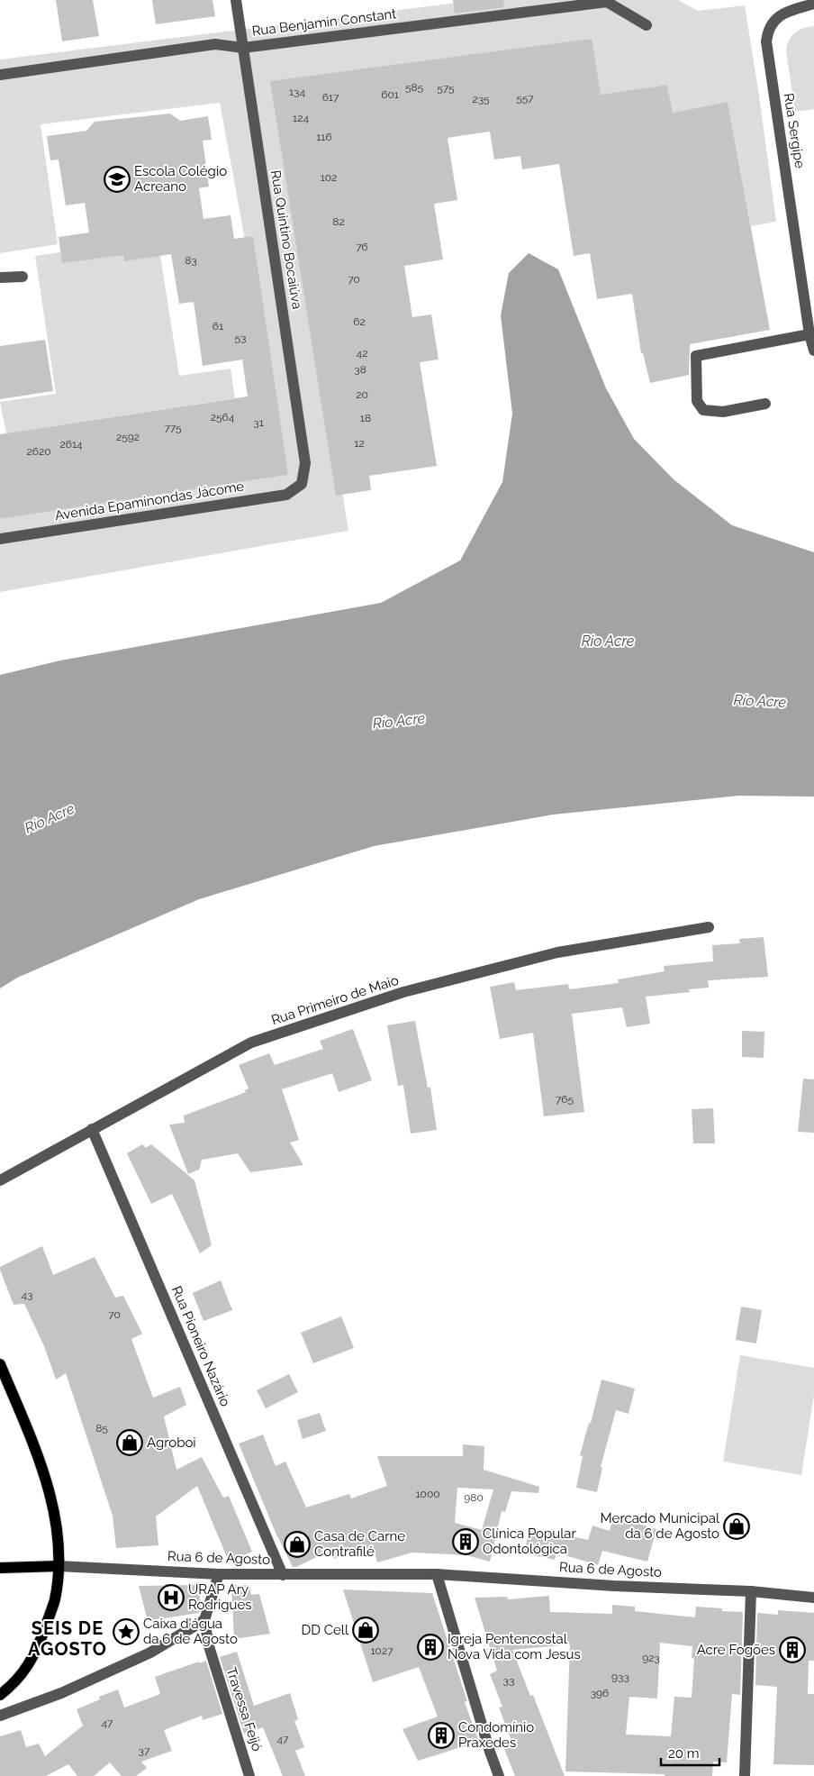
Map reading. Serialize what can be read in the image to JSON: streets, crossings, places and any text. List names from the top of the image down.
{
  "streets": {
    "main road": ["Rua 6 de Agosto"],
    "street": [
      "Rua Benjamin Constant",
      "Rua Sergipe",
      "Rua Quintino Bocaiúva",
      "Avenida Epaminondas Jácome",
      "Rua Primeiro de Maio",
      "Rua Pioneiro Nazário",
      "Travessa Feijó"
    ]
  },
  "crossings": [
    ["Rua Benjamin Constant", "Rua Quintino Bocaiúva"],
    ["Rua Quintino Bocaiúva", "Avenida Epaminondas Jácome"],
    ["Rua Primeiro de Maio", "Rua Pioneiro Nazário"],
    ["Rua Pioneiro Nazário", "Rua 6 de Agosto"],
    ["Rua 6 de Agosto", "Travessa Feijó"]
  ],
  "districts": ["SEIS DE AGOSTO"],
  "water": ["Rio Acre", "Río Acre"],
  "places": {
    "school or university": ["Escola Colégio Acreano"],
    "shop": [
      "Agroboi",
      "Mercado Municipal da 6 de Agosto",
      "Casa de Carne Contrafilé",
      "DD Cell"
    ],
    "building": [
      "Clínica Popular Odontológica",
      "Igreja Pentencostal Nova Vida com Jesus",
      "Acre Fogões",
      "Condomínio Praxedes"
    ],
    "hospital": ["URAP Ary Rodrigues"],
    "place": ["Caixa d'água da 6 de Agosto"]
  },
  "house_numbers": [
    "585",
    "575",
    "134",
    "601",
    "617",
    "557",
    "235",
    "124",
    "116",
    "102",
    "82",
    "76",
    "83",
    "70",
    "62",
    "61",
    "53",
    "42",
    "38",
    "20",
    "2564",
    "18",
    "31",
    "775",
    "2592",
    "12",
    "2614",
    "2620",
    "765",
    "43",
    "70",
    "85",
    "1000",
    "980",
    "1027",
    "923",
    "933",
    "33",
    "396",
    "47",
    "47",
    "37"
  ],
  "scale_bar": "20 m"
}
